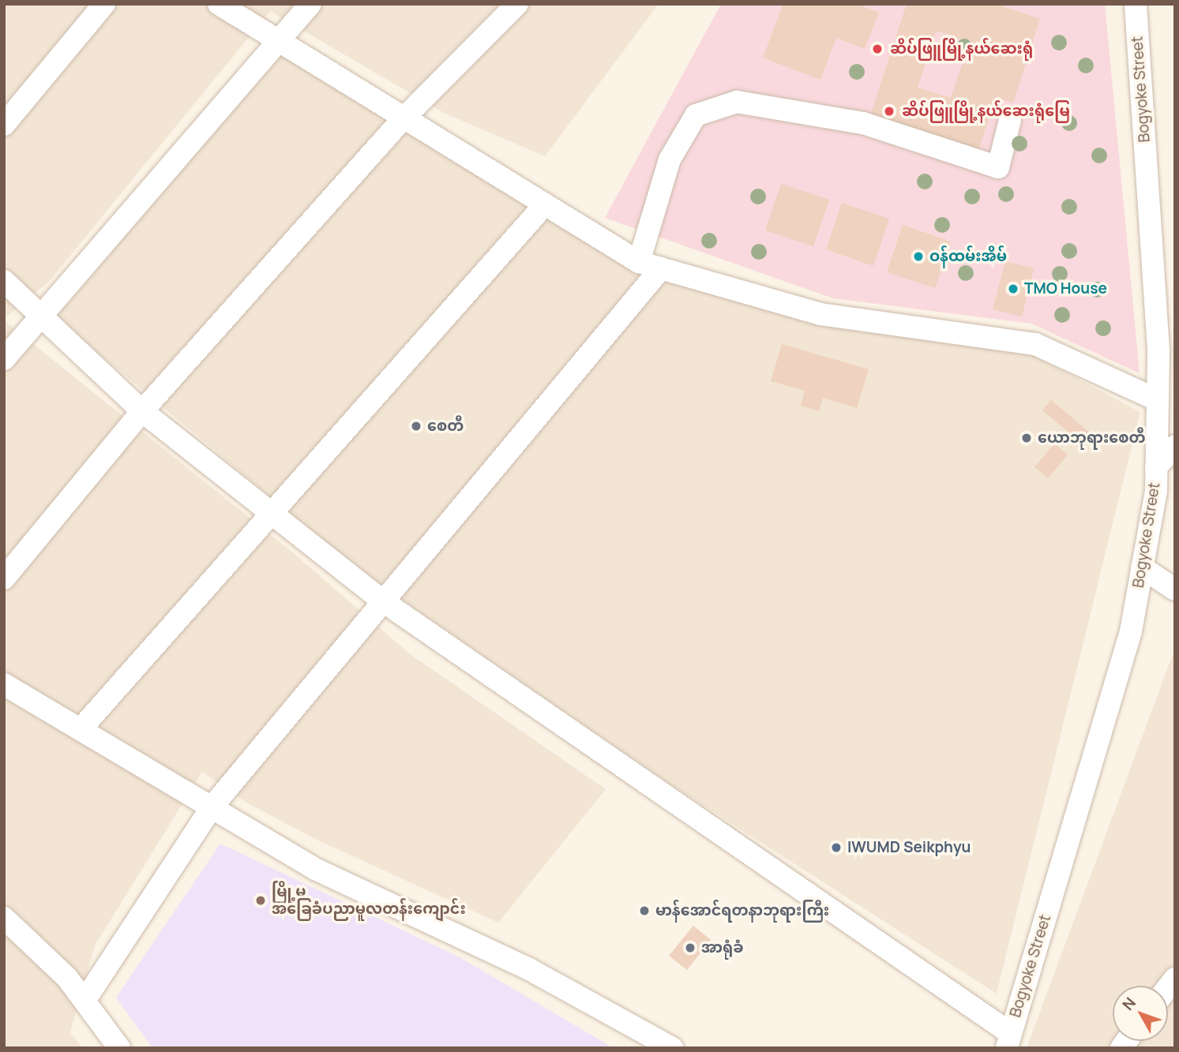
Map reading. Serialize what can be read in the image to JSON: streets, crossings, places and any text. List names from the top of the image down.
{
  "streets": {
    "street": ["Bogyoke Street"]
  },
  "places": [
    "ဆိပ်ဖြူမြို့နယ်ဆေးရုံ",
    "ဆိပ်ဖြူမြို့နယ်ဆေးရုံမြေ",
    "ဝန်ထမ်းအိမ်",
    "TMO House",
    "စေတီ",
    "ယောဘုရားစေတီ",
    "IWUMD Seikphyu",
    "မြို့မ အခြေခံပညာမူလတန်းကျောင်း",
    "မာန်အောင်ရတနာဘုရားကြီး",
    "အာရုံခံ"
  ],
  "north": "top left"
}
